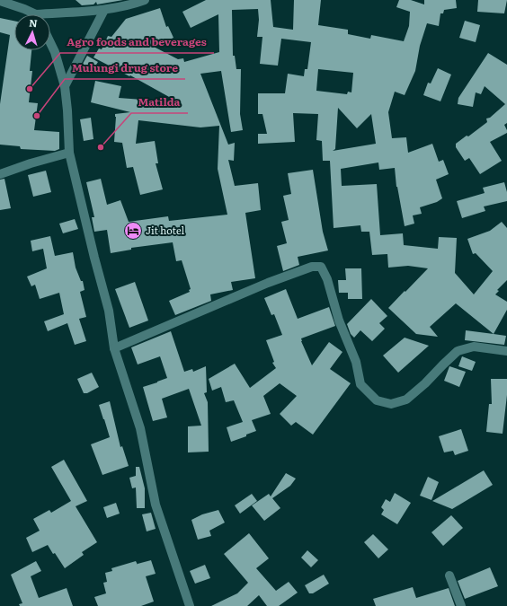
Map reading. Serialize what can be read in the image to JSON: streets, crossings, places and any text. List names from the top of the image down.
{
  "places": {
    "other": ["Agro foods and beverages", "Mulungi drug store", "Matilda"],
    "hotel": ["Jit hotel"]
  },
  "north": "top"
}
